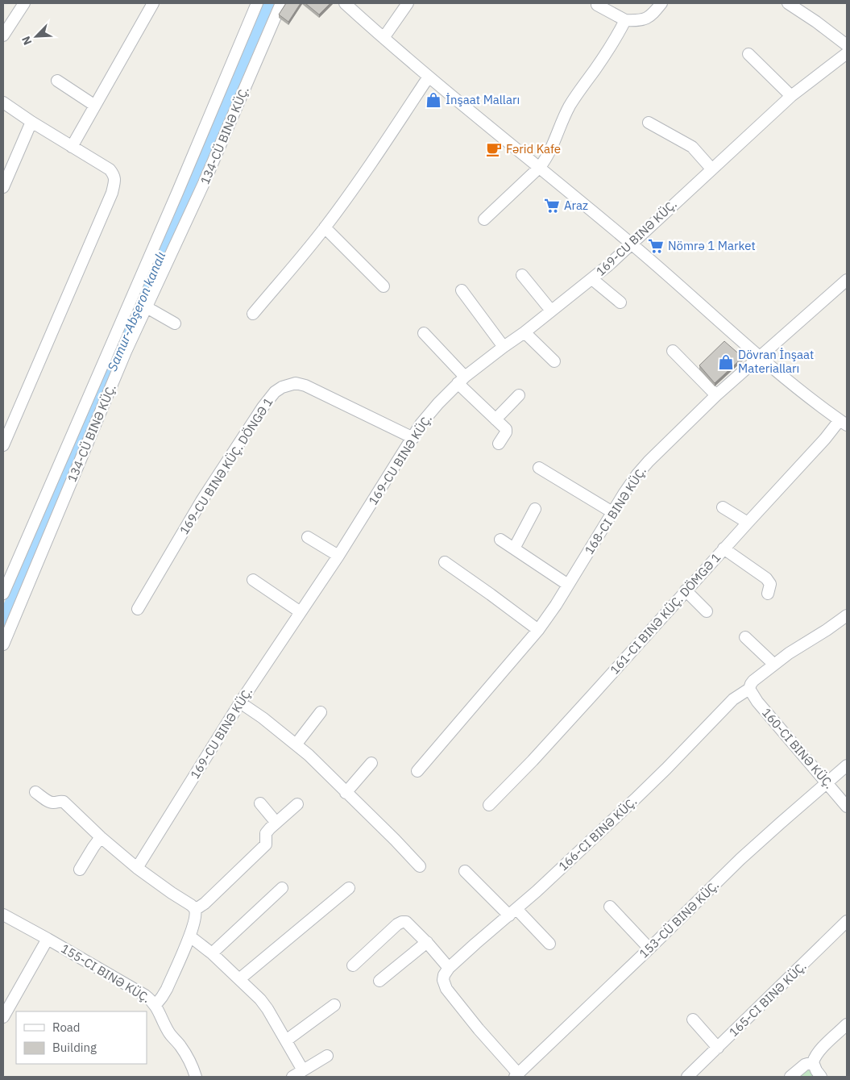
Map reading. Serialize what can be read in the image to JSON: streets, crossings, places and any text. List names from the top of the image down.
{
  "streets": {
    "street": [
      "134-CÜ BINƏ KÜÇ.",
      "169-CU BINƏ KÜÇ.",
      "169-CU BINƏ KÜÇ. DÖNGƏ 1",
      "168-CI BINƏ KÜÇ.",
      "161-CI BINƏ KÜÇ. DÖMGƏ 1",
      "153-CÜ BINƏ KÜÇ.",
      "155-CI BINƏ KÜÇ.",
      "165-CI BINƏ KÜÇ."
    ]
  },
  "crossings": [
    ["169-CU BINƏ KÜÇ.", "169-CU BINƏ KÜÇ. DÖNGƏ 1"]
  ],
  "water": ["Samur-Abşeron kanalı"],
  "places": {
    "shop": ["İnşaat Malları", "Dövran İnşaat Materialları"],
    "cafe": ["Fərid Kafe"],
    "supermarket": ["Araz", "Nömrə 1 Market"]
  },
  "legend": ["Road", "Building"],
  "north": "bottom left"
}
